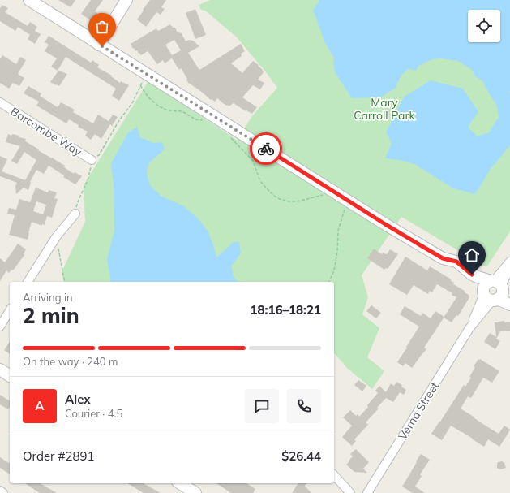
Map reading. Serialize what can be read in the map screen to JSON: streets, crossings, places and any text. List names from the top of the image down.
{
  "streets": {
    "street": ["Barcombe Way", "Verna Street"]
  },
  "parks": ["Mary Carroll Park"],
  "page": {
    "heading": ["2 min", "Arriving in", "18:16–18:21"],
    "panel": [
      "Alex",
      "Courier · 4.5",
      "Order #2891",
      "$26.44"
    ],
    "bar": "On the way · 240 m",
    "round": "A"
  }
}
